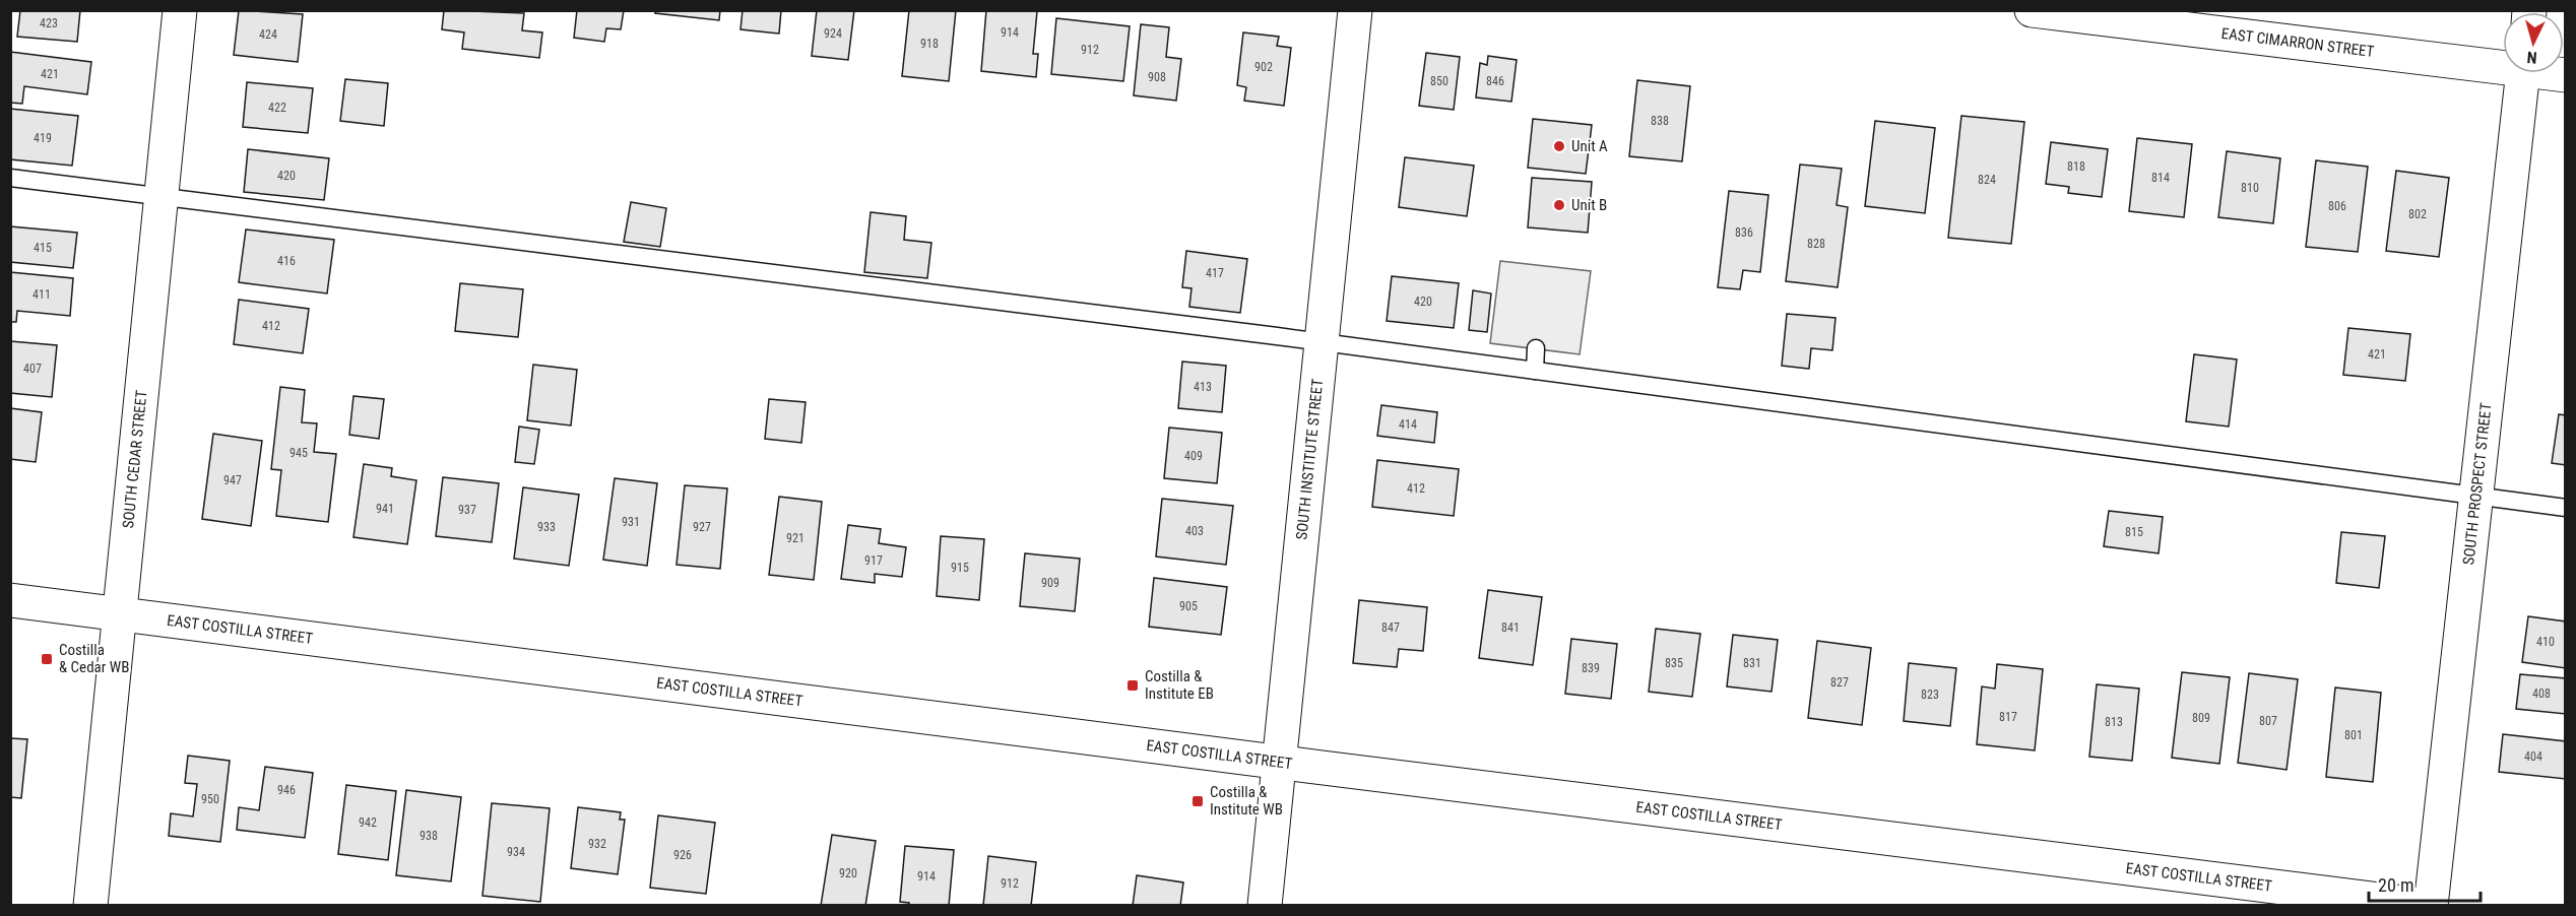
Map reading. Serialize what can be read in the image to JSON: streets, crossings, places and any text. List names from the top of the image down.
{
  "streets": {
    "street": [
      "EAST CIMARRON STREET",
      "SOUTH CEDAR STREET",
      "SOUTH INSTITUTE STREET",
      "SOUTH PROSPECT STREET",
      "EAST COSTILLA STREET"
    ]
  },
  "crossings": [
    ["SOUTH CEDAR STREET", "EAST COSTILLA STREET"],
    ["SOUTH INSTITUTE STREET", "EAST COSTILLA STREET"],
    ["SOUTH PROSPECT STREET", "EAST COSTILLA STREET"]
  ],
  "places": {
    "other": ["Unit A", "Unit B"],
    "transit": ["Costilla & Cedar WB", "Costilla & Institute EB", "Costilla & Institute WB"]
  },
  "house_numbers": [
    "423",
    "914",
    "924",
    "424",
    "918",
    "912",
    "902",
    "421",
    "908",
    "850",
    "846",
    "422",
    "838",
    "419",
    "818",
    "420",
    "814",
    "824",
    "810",
    "806",
    "802",
    "836",
    "828",
    "415",
    "416",
    "417",
    "411",
    "420",
    "412",
    "421",
    "407",
    "413",
    "414",
    "945",
    "409",
    "947",
    "412",
    "941",
    "937",
    "931",
    "933",
    "927",
    "403",
    "815",
    "921",
    "917",
    "915",
    "909",
    "905",
    "847",
    "841",
    "410",
    "835",
    "831",
    "839",
    "827",
    "408",
    "823",
    "817",
    "809",
    "807",
    "813",
    "801",
    "404",
    "946",
    "950",
    "942",
    "938",
    "932",
    "934",
    "926",
    "920",
    "914",
    "912"
  ],
  "scale_bar": "20 m",
  "north": "bottom"
}
